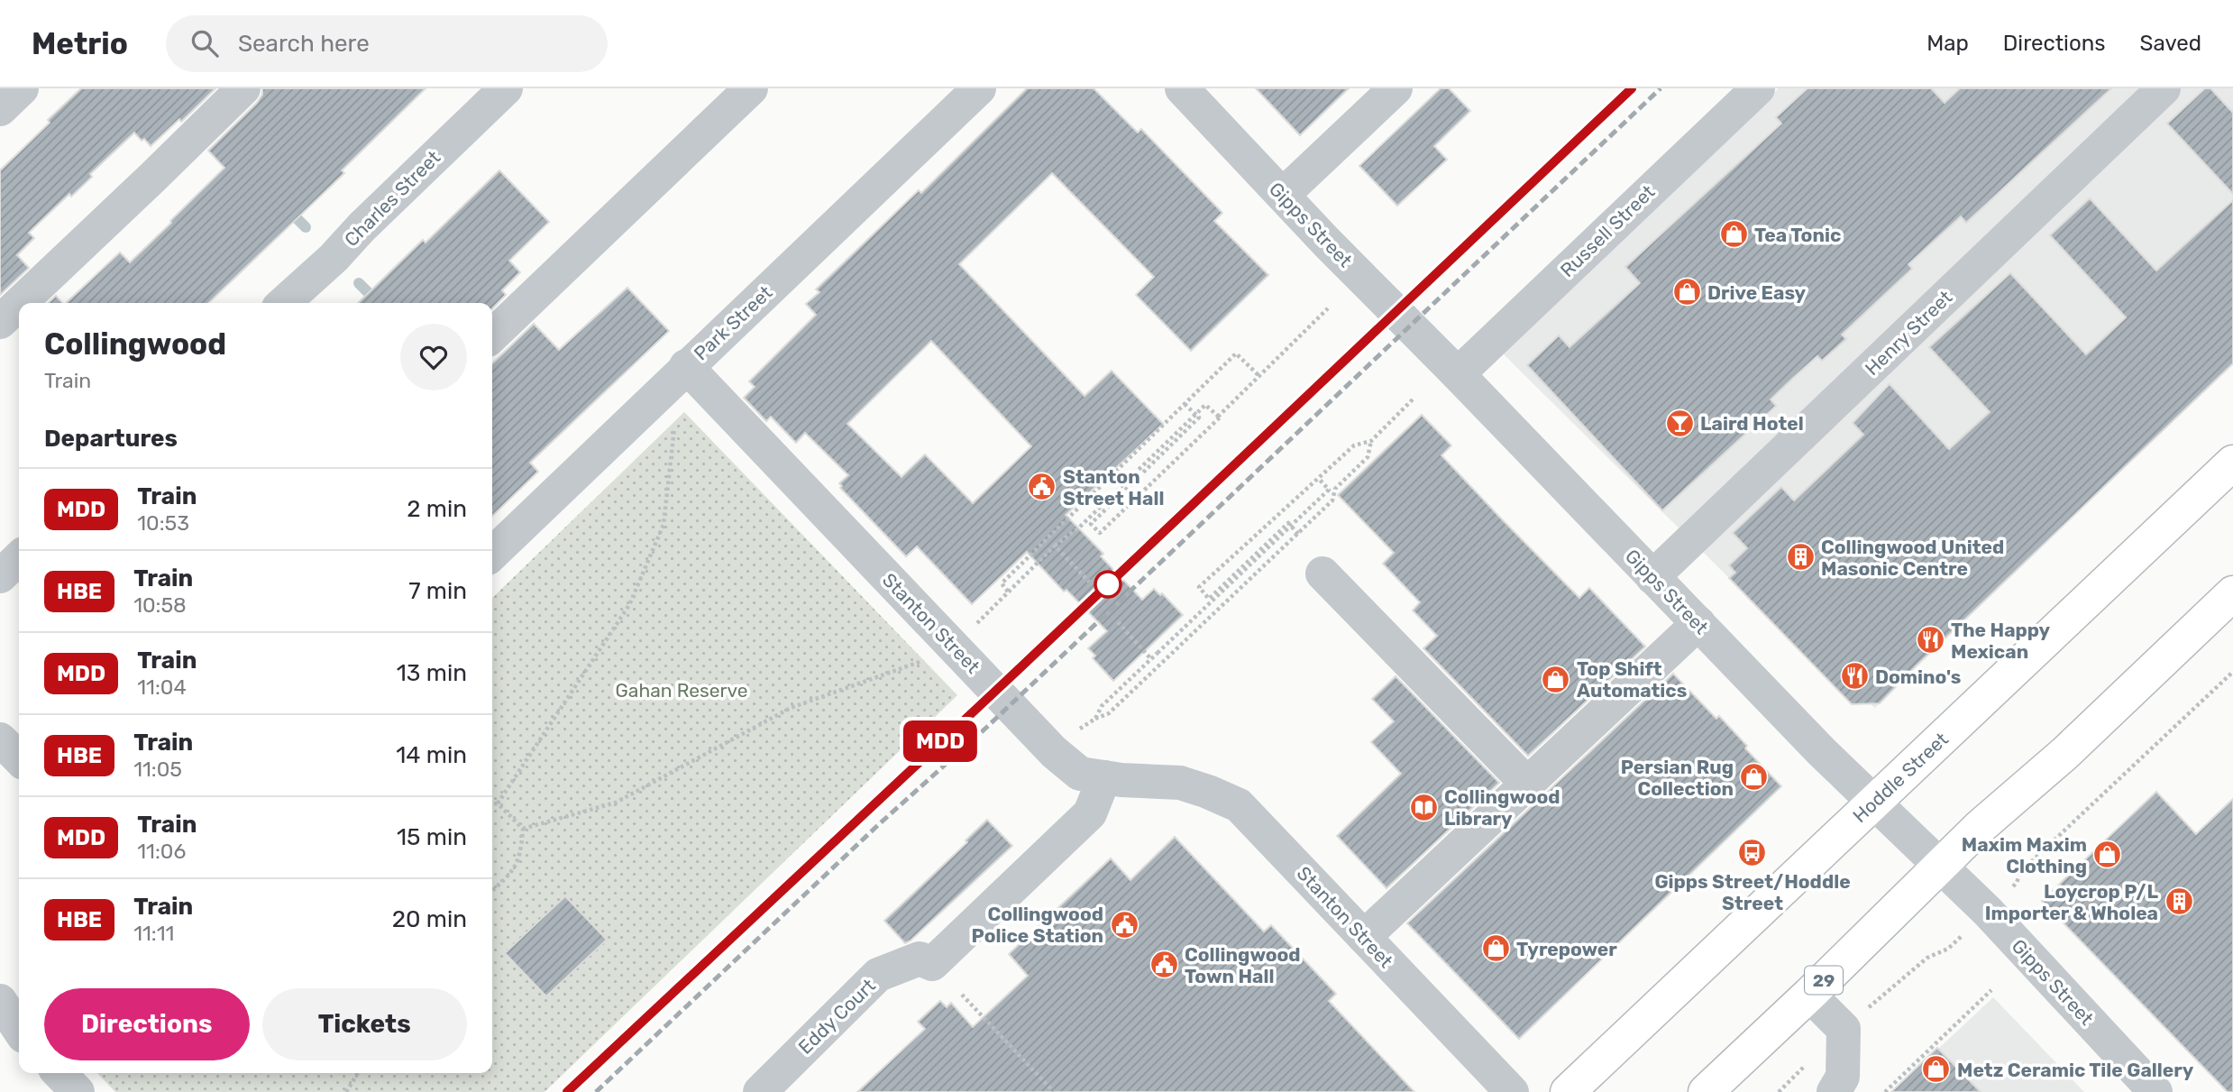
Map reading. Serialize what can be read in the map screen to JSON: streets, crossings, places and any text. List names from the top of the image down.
{
  "streets": {
    "highway": ["Hoddle Street", "29"],
    "street": [
      "Charles Street",
      "Gipps Street",
      "Russell Street",
      "Park Street",
      "Henry Street",
      "Stanton Street",
      "Eddy Court"
    ]
  },
  "crossings": [
    ["Gipps Street", "Russell Street"],
    ["Gipps Street", "Henry Street"],
    ["Gipps Street", "Hoddle Street"],
    ["Gipps Street", "29"],
    ["Park Street", "Stanton Street"],
    ["Stanton Street", "Eddy Court"]
  ],
  "parks": ["Gahan Reserve"],
  "places": {
    "shop": [
      "Tea Tonic",
      "Drive Easy",
      "Top Shift Automatics",
      "Persian Rug Collection",
      "Maxim Maxim Clothing",
      "Tyrepower",
      "Metz Ceramic Tile Gallery"
    ],
    "bar": ["Laird Hotel"],
    "public building": ["Stanton Street Hall", "Collingwood Police Station", "Collingwood Town Hall"],
    "building": ["Collingwood United Masonic Centre", "Loycrop P/L Importer & Wholea"],
    "restaurant": ["The Happy Mexican", "Domino's"],
    "library": ["Collingwood Library"],
    "bus stop": ["Gipps Street/Hoddle Street"]
  },
  "page": {
    "header": "Metrio",
    "search": "Search here",
    "nav": ["Map", "Directions", "Saved"],
    "on_map": "MDD",
    "heading": [
      ["Collingwood", "Train"],
      "Departures"
    ],
    "list": [
      {
        "mark": "MDD",
        "name": "Train",
        "note": "10:53",
        "value": "2 min"
      },
      {
        "mark": "HBE",
        "name": "Train",
        "note": "10:58",
        "value": "7 min"
      },
      {
        "mark": "MDD",
        "name": "Train",
        "note": "11:04",
        "value": "13 min"
      },
      {
        "mark": "HBE",
        "name": "Train",
        "note": "11:05",
        "value": "14 min"
      },
      {
        "mark": "MDD",
        "name": "Train",
        "note": "11:06",
        "value": "15 min"
      },
      {
        "mark": "HBE",
        "name": "Train",
        "note": "11:11",
        "value": "20 min"
      }
    ],
    "buttons": ["Directions", "Tickets"]
  }
}
